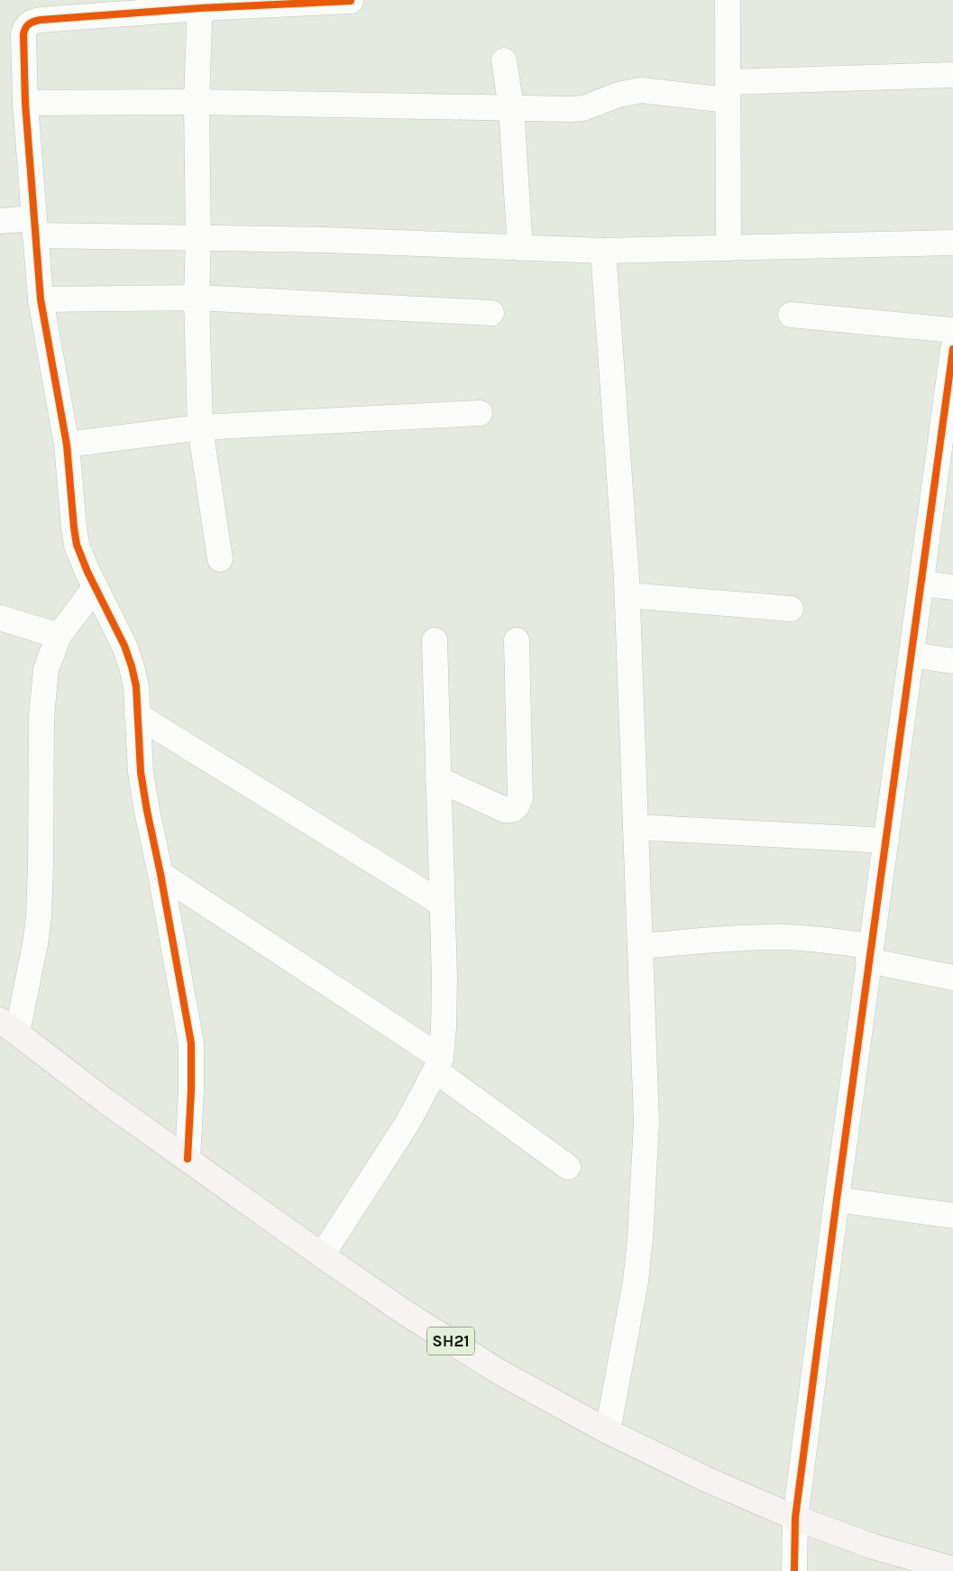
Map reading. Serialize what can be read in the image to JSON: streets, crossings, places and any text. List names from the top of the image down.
{
  "streets": {
    "main road": ["SH21"]
  }
}
